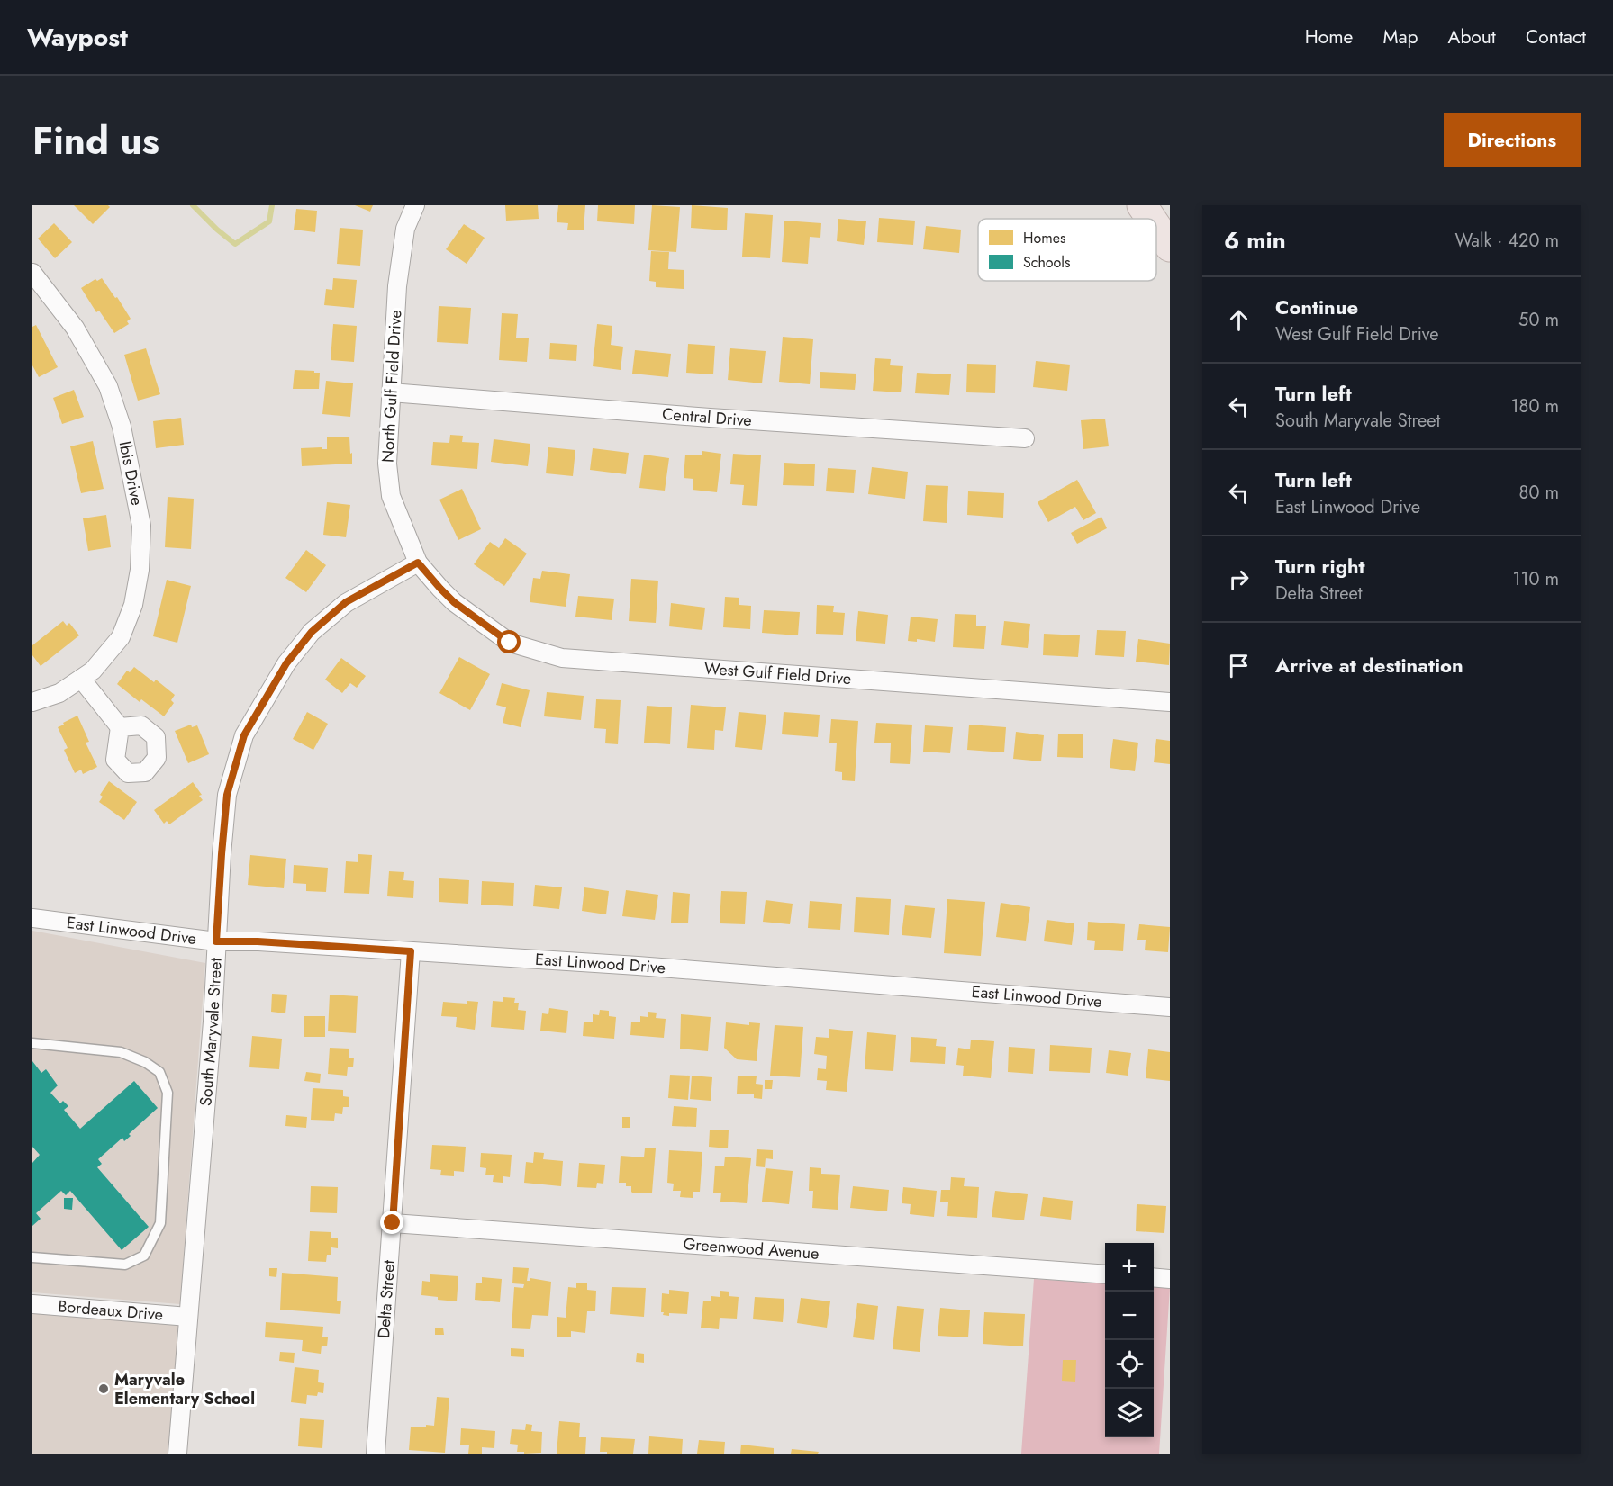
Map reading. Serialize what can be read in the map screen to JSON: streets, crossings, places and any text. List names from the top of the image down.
{
  "streets": {
    "street": [
      "North Gulf Field Drive",
      "Central Drive",
      "Ibis Drive",
      "West Gulf Field Drive",
      "East Linwood Drive",
      "South Maryvale Street",
      "Greenwood Avenue",
      "Delta Street",
      "Bordeaux Drive"
    ]
  },
  "crossings": [
    ["North Gulf Field Drive", "Central Drive"],
    ["North Gulf Field Drive", "West Gulf Field Drive"],
    ["North Gulf Field Drive", "South Maryvale Street"],
    ["West Gulf Field Drive", "South Maryvale Street"],
    ["East Linwood Drive", "South Maryvale Street"],
    ["East Linwood Drive", "Delta Street"],
    ["South Maryvale Street", "Bordeaux Drive"],
    ["Greenwood Avenue", "Delta Street"]
  ],
  "places": ["Maryvale Elementary School"],
  "legend": ["Homes", "Schools"],
  "page": {
    "header": "Waypost",
    "nav": [
      "Home",
      "Map",
      "About",
      "Contact"
    ],
    "title": "Find us",
    "buttons": "Directions",
    "heading": ["6 min", "Walk · 420 m"],
    "list": [
      ["Continue", "West Gulf Field Drive", "50 m"],
      ["Turn left", "South Maryvale Street", "180 m"],
      ["Turn left", "East Linwood Drive", "80 m"],
      ["Turn right", "Delta Street", "110 m"],
      "Arrive at destination"
    ],
    "map_buttons": ["+", "−"]
  }
}
